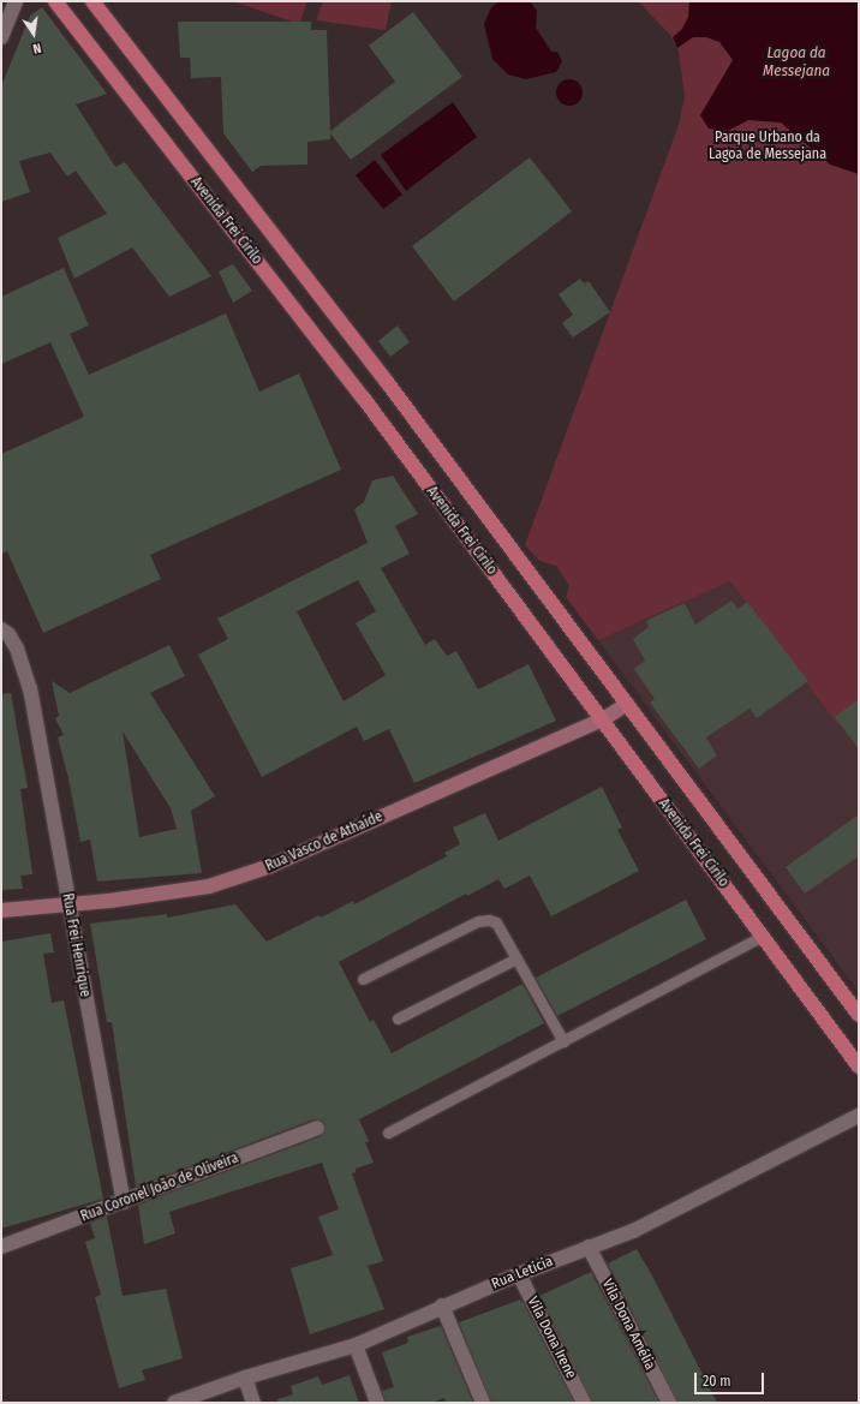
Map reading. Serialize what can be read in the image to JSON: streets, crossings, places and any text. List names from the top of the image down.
{
  "streets": {
    "main road": ["Avenida Frei Cirilo"],
    "street": [
      "Rua Vasco de Athaíde",
      "Rua Frei Henrique",
      "Rua Coronel João de Oliveira",
      "Rua Letícia",
      "Vila Dona Amélia",
      "Vila Dona Irene"
    ]
  },
  "crossings": [
    ["Avenida Frei Cirilo", "Rua Vasco de Athaíde"],
    ["Rua Vasco de Athaíde", "Rua Frei Henrique"],
    ["Rua Frei Henrique", "Rua Coronel João de Oliveira"],
    ["Rua Letícia", "Vila Dona Amélia"],
    ["Rua Letícia", "Vila Dona Irene"]
  ],
  "water": ["Lagoa da Messejana"],
  "parks": ["Parque Urbano da Lagoa de Messejana"],
  "scale_bar": "20 m",
  "north": "bottom"
}
